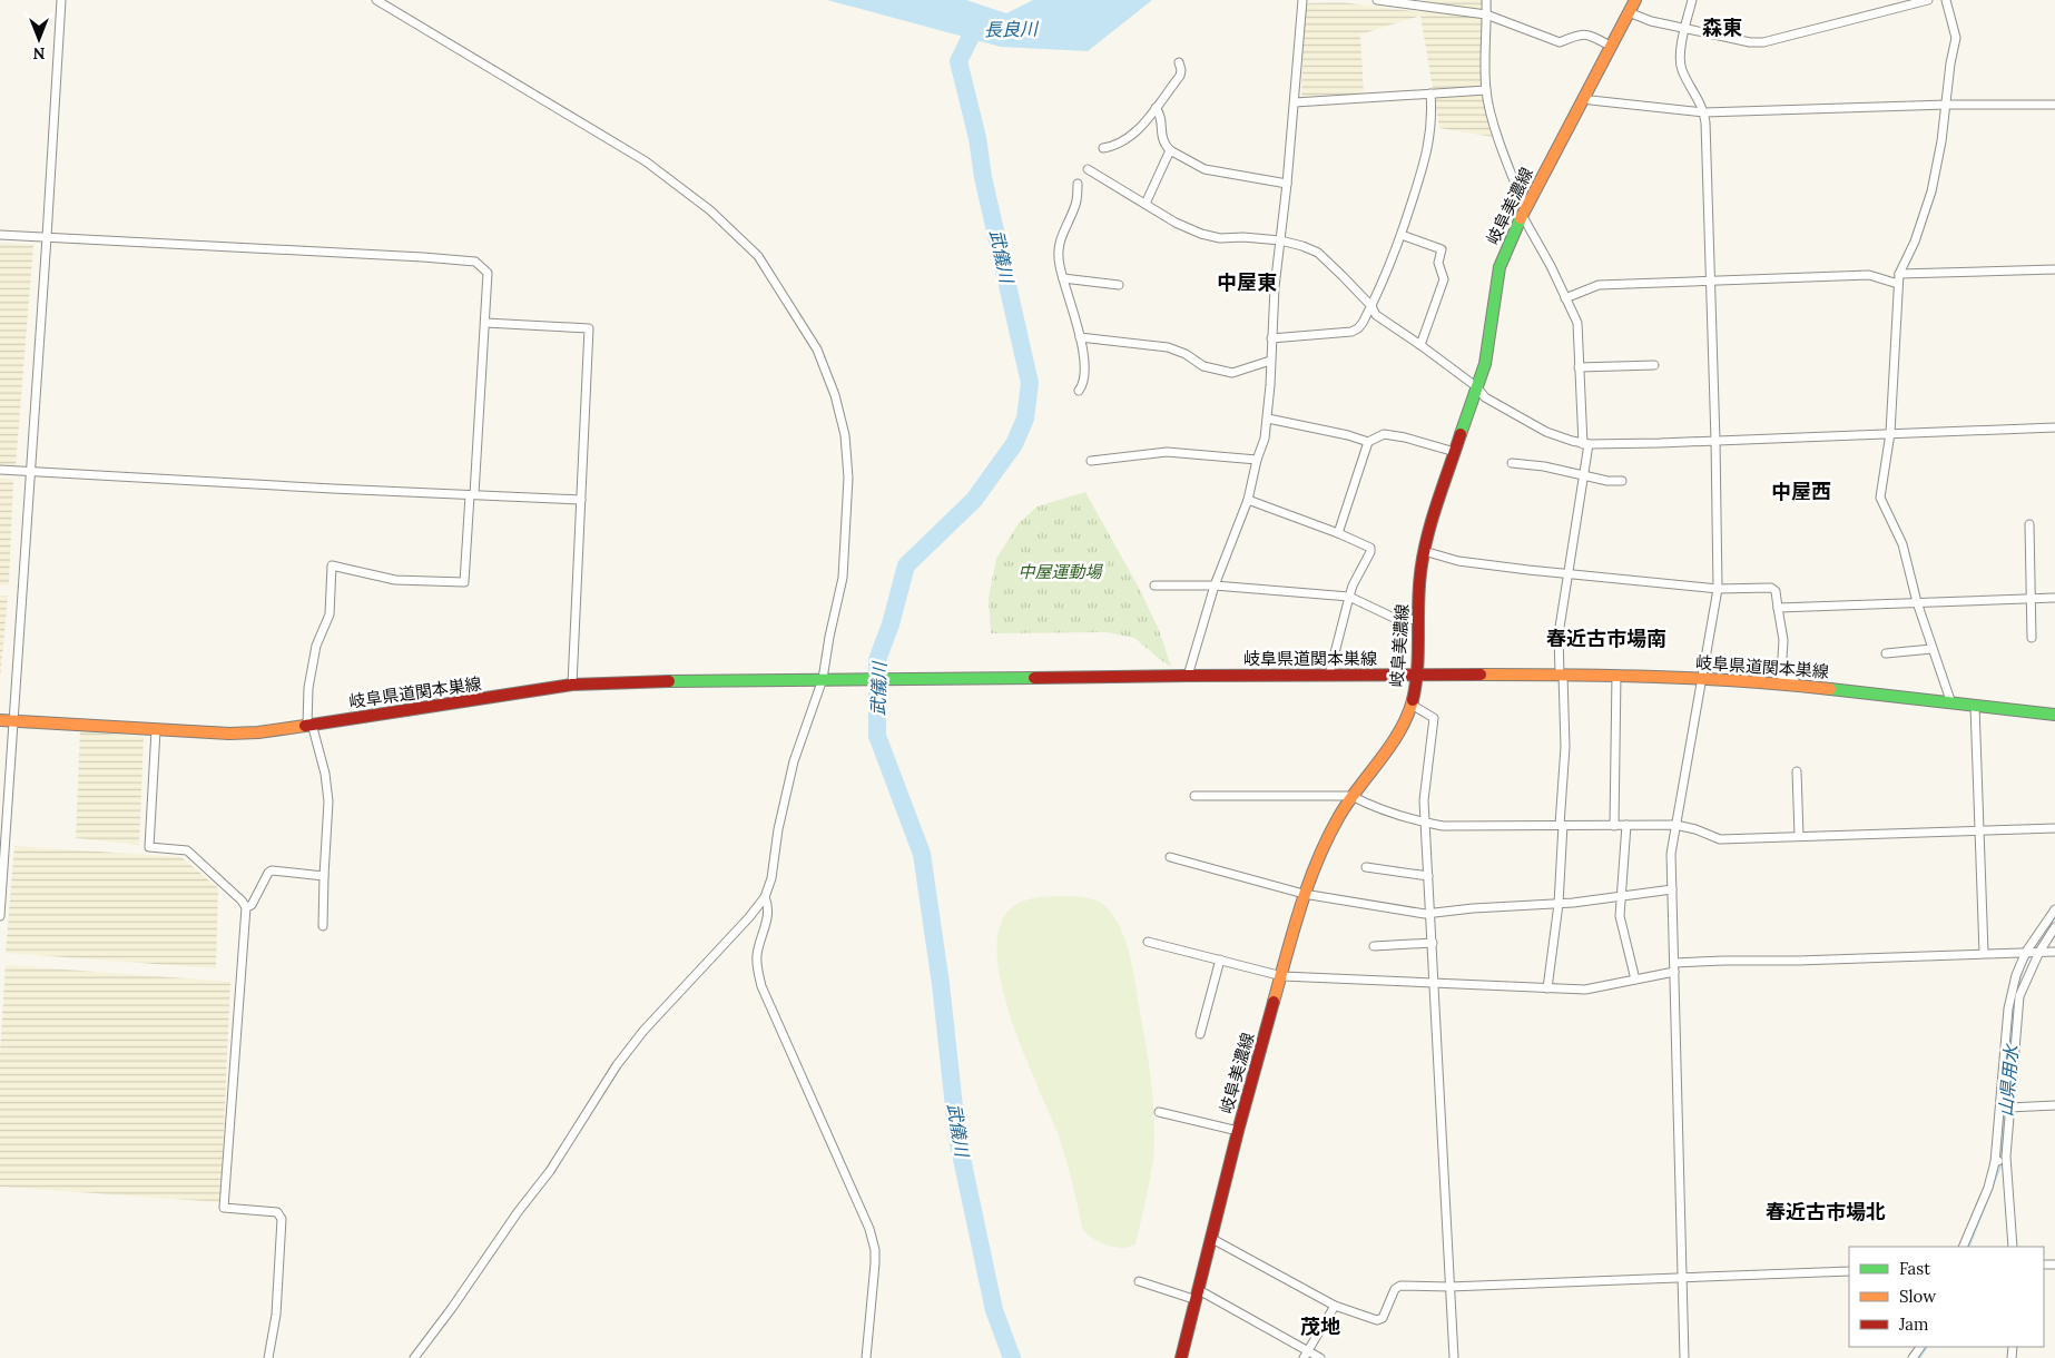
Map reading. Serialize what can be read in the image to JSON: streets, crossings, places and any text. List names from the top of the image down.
{
  "streets": {
    "main road": ["岐阜美濃線", "岐阜県道関本巣線"]
  },
  "crossings": [
    ["岐阜美濃線", "岐阜県道関本巣線"]
  ],
  "districts": [
    "森東",
    "中屋東",
    "中屋西",
    "春近古市場南",
    "春近古市場北",
    "茂地"
  ],
  "water": ["長良川", "武儀川", "山県用水"],
  "parks": ["中屋運動場"],
  "legend": ["Fast", "Slow", "Jam"],
  "north": "bottom"
}
